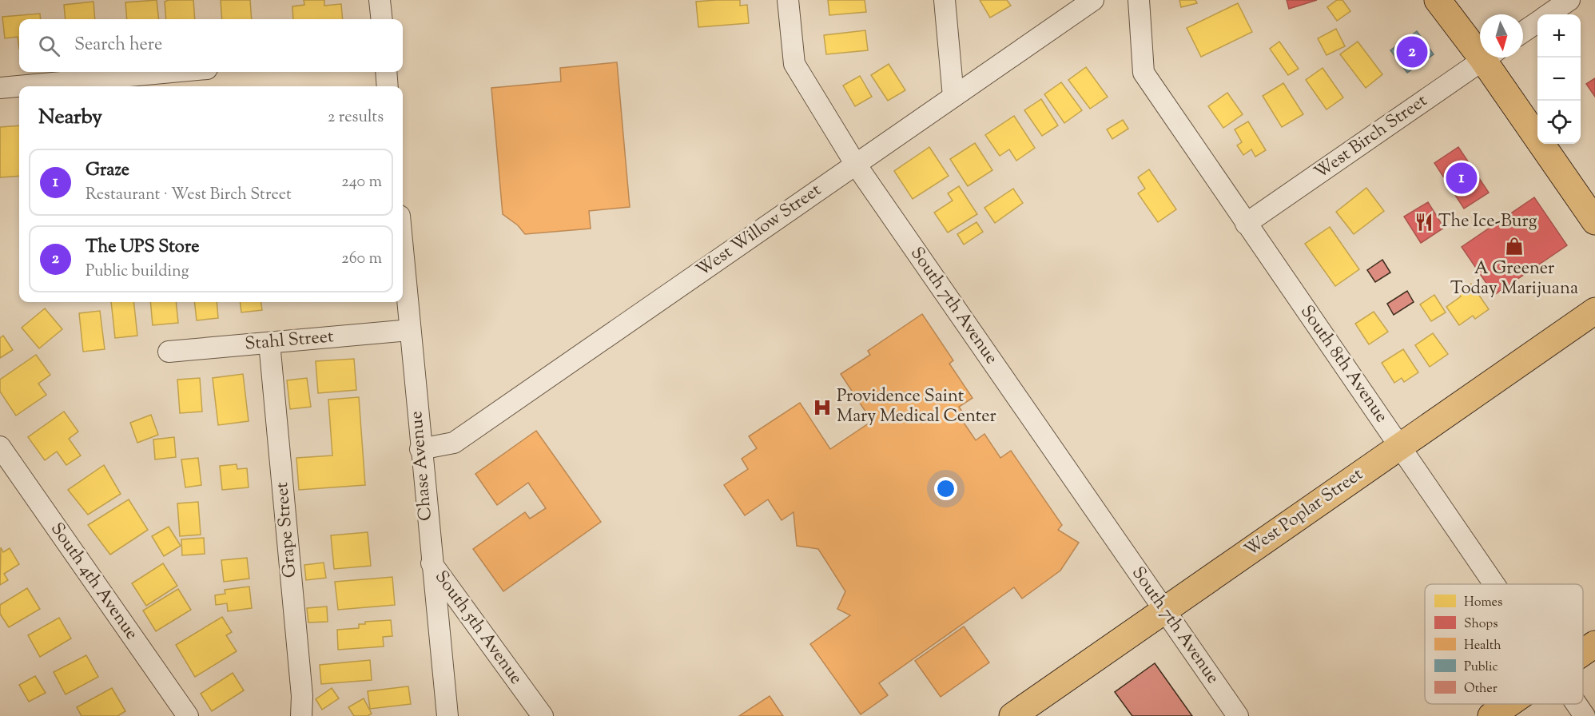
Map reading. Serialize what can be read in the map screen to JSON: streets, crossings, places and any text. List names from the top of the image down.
{
  "streets": {
    "main road": ["West Poplar Street"],
    "street": [
      "West Birch Street",
      "West Willow Street",
      "South 7th Avenue",
      "Stahl Street",
      "South 8th Avenue",
      "Chase Avenue",
      "Grape Street",
      "South 4th Avenue",
      "South 5th Avenue"
    ]
  },
  "crossings": [
    ["West Birch Street", "South 8th Avenue"],
    ["West Willow Street", "South 7th Avenue"],
    ["West Willow Street", "Chase Avenue"],
    ["South 7th Avenue", "West Poplar Street"],
    ["Stahl Street", "Chase Avenue"],
    ["Stahl Street", "Grape Street"],
    ["South 8th Avenue", "West Poplar Street"],
    ["Chase Avenue", "South 5th Avenue"]
  ],
  "places": {
    "restaurant": ["The Ice-Burg"],
    "shop": ["A Greener Today Marijuana"],
    "hospital": ["Providence Saint Mary Medical Center"]
  },
  "legend": [
    "Homes",
    "Shops",
    "Health",
    "Public",
    "Other"
  ],
  "north": "bottom",
  "page": {
    "map_buttons": ["+", "−"],
    "search": "Search here",
    "pins": ["2", "1"],
    "heading": ["Nearby", "2 results"],
    "list": [
      {
        "mark": "1",
        "name": "Graze",
        "note": "Restaurant · West Birch Street",
        "value": "240 m"
      },
      {
        "mark": "2",
        "name": "The UPS Store",
        "note": "Public building",
        "value": "260 m"
      }
    ]
  }
}
